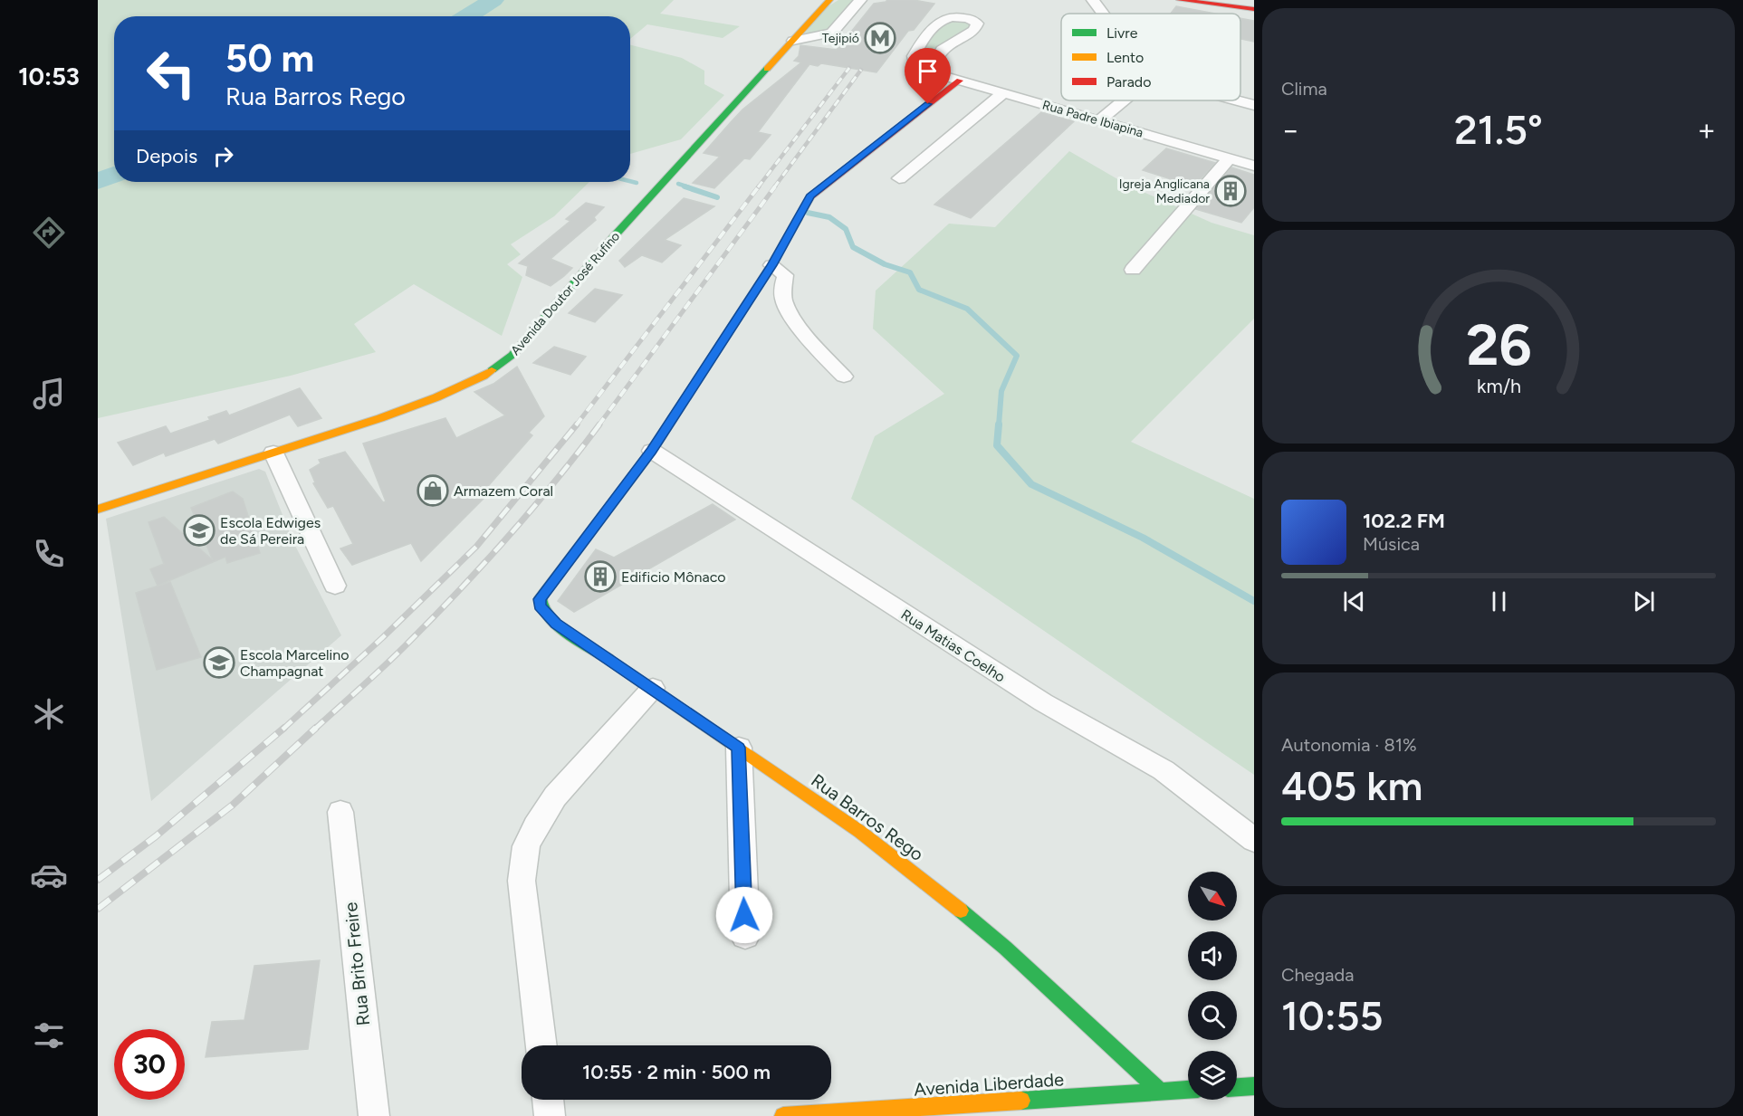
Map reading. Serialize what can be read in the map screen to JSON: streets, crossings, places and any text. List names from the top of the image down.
{
  "streets": {
    "street": [
      "Rua Padre Ibiapina",
      "Avenida Doutor José Rufino",
      "Rua Matias Coelho",
      "Rua Barros Rego",
      "Rua Brito Freire",
      "Avenida Liberdade"
    ]
  },
  "crossings": [
    ["Rua Matias Coelho", "Rua Barros Rego"],
    ["Rua Barros Rego", "Avenida Liberdade"]
  ],
  "places": {
    "metro station": ["Tejipió"],
    "building": ["Igreja Anglicana Mediador", "Edificio Mônaco"],
    "shop": ["Armazem Coral"],
    "school or university": ["Escola Edwiges de Sá Pereira", "Escola Marcelino Champagnat"]
  },
  "legend": ["Livre", "Lento", "Parado"],
  "north": "bottom right",
  "page": {
    "tabs": "10:53",
    "tile": [
      "Clima",
      ["Autonomia · 81%", "405 km"],
      ["Chegada", "10:55"]
    ],
    "turn": ["50 m", "Rua Barros Rego"],
    "heat": ["−", "21.5°", "+"],
    "then": "Depois",
    "song": ["102.2 FM", "Música"],
    "limit": "30",
    "trip": "10:55 · 2 min · 500 m",
    "gauge": ["26", "km/h"]
  }
}
